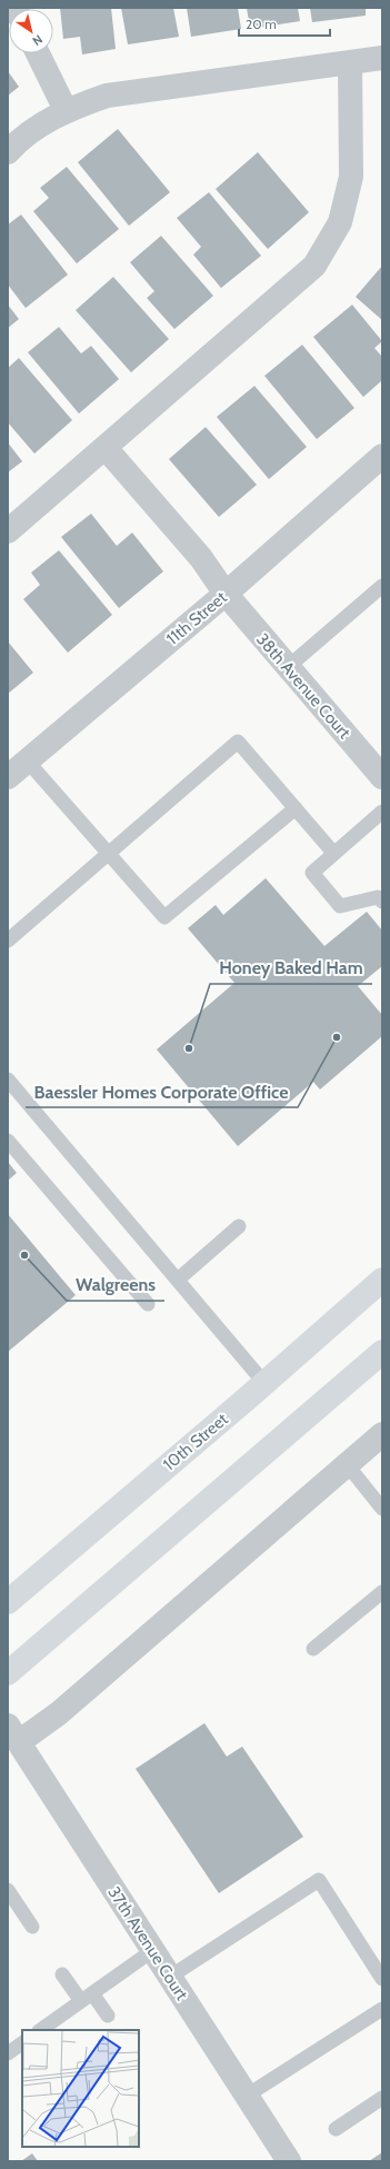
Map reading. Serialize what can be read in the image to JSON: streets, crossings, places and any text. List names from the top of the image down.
{
  "streets": {
    "main road": ["10th Street"],
    "street": ["11th Street", "38th Avenue Court", "37th Avenue Court"]
  },
  "crossings": [
    ["11th Street", "38th Avenue Court"]
  ],
  "places": ["Baessler Homes Corporate Office", "Honey Baked Ham", "Walgreens"],
  "scale_bar": "20 m",
  "north": "bottom right"
}
